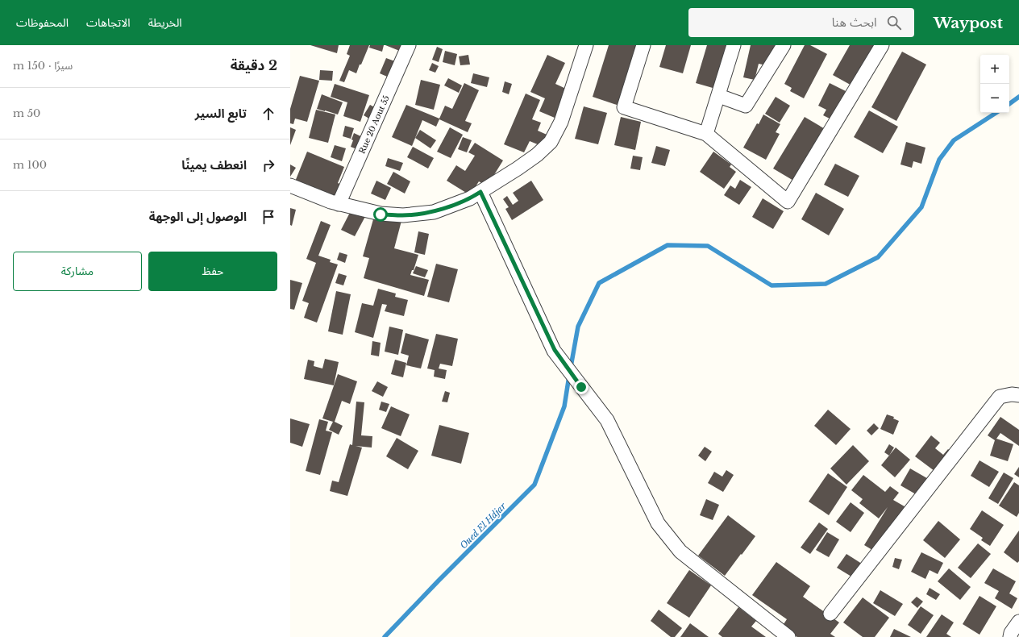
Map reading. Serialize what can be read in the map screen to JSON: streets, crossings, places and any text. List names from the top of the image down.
{
  "streets": {
    "street": ["Rue 20 Aout 55"]
  },
  "water": ["Oued El Hdjar"],
  "page": {
    "header": "Waypost",
    "search": "ابحث هنا",
    "nav": ["الخريطة", "الاتجاهات", "المحفوظات"],
    "heading": ["2 دقيقة", "سيرًا · 150 m"],
    "map_buttons": ["+", "−"],
    "list": [
      ["تابع السير", "50 m"],
      ["انعطف يمينًا", "100 m"],
      "الوصول إلى الوجهة"
    ],
    "buttons": ["حفظ", "مشاركة"]
  }
}
